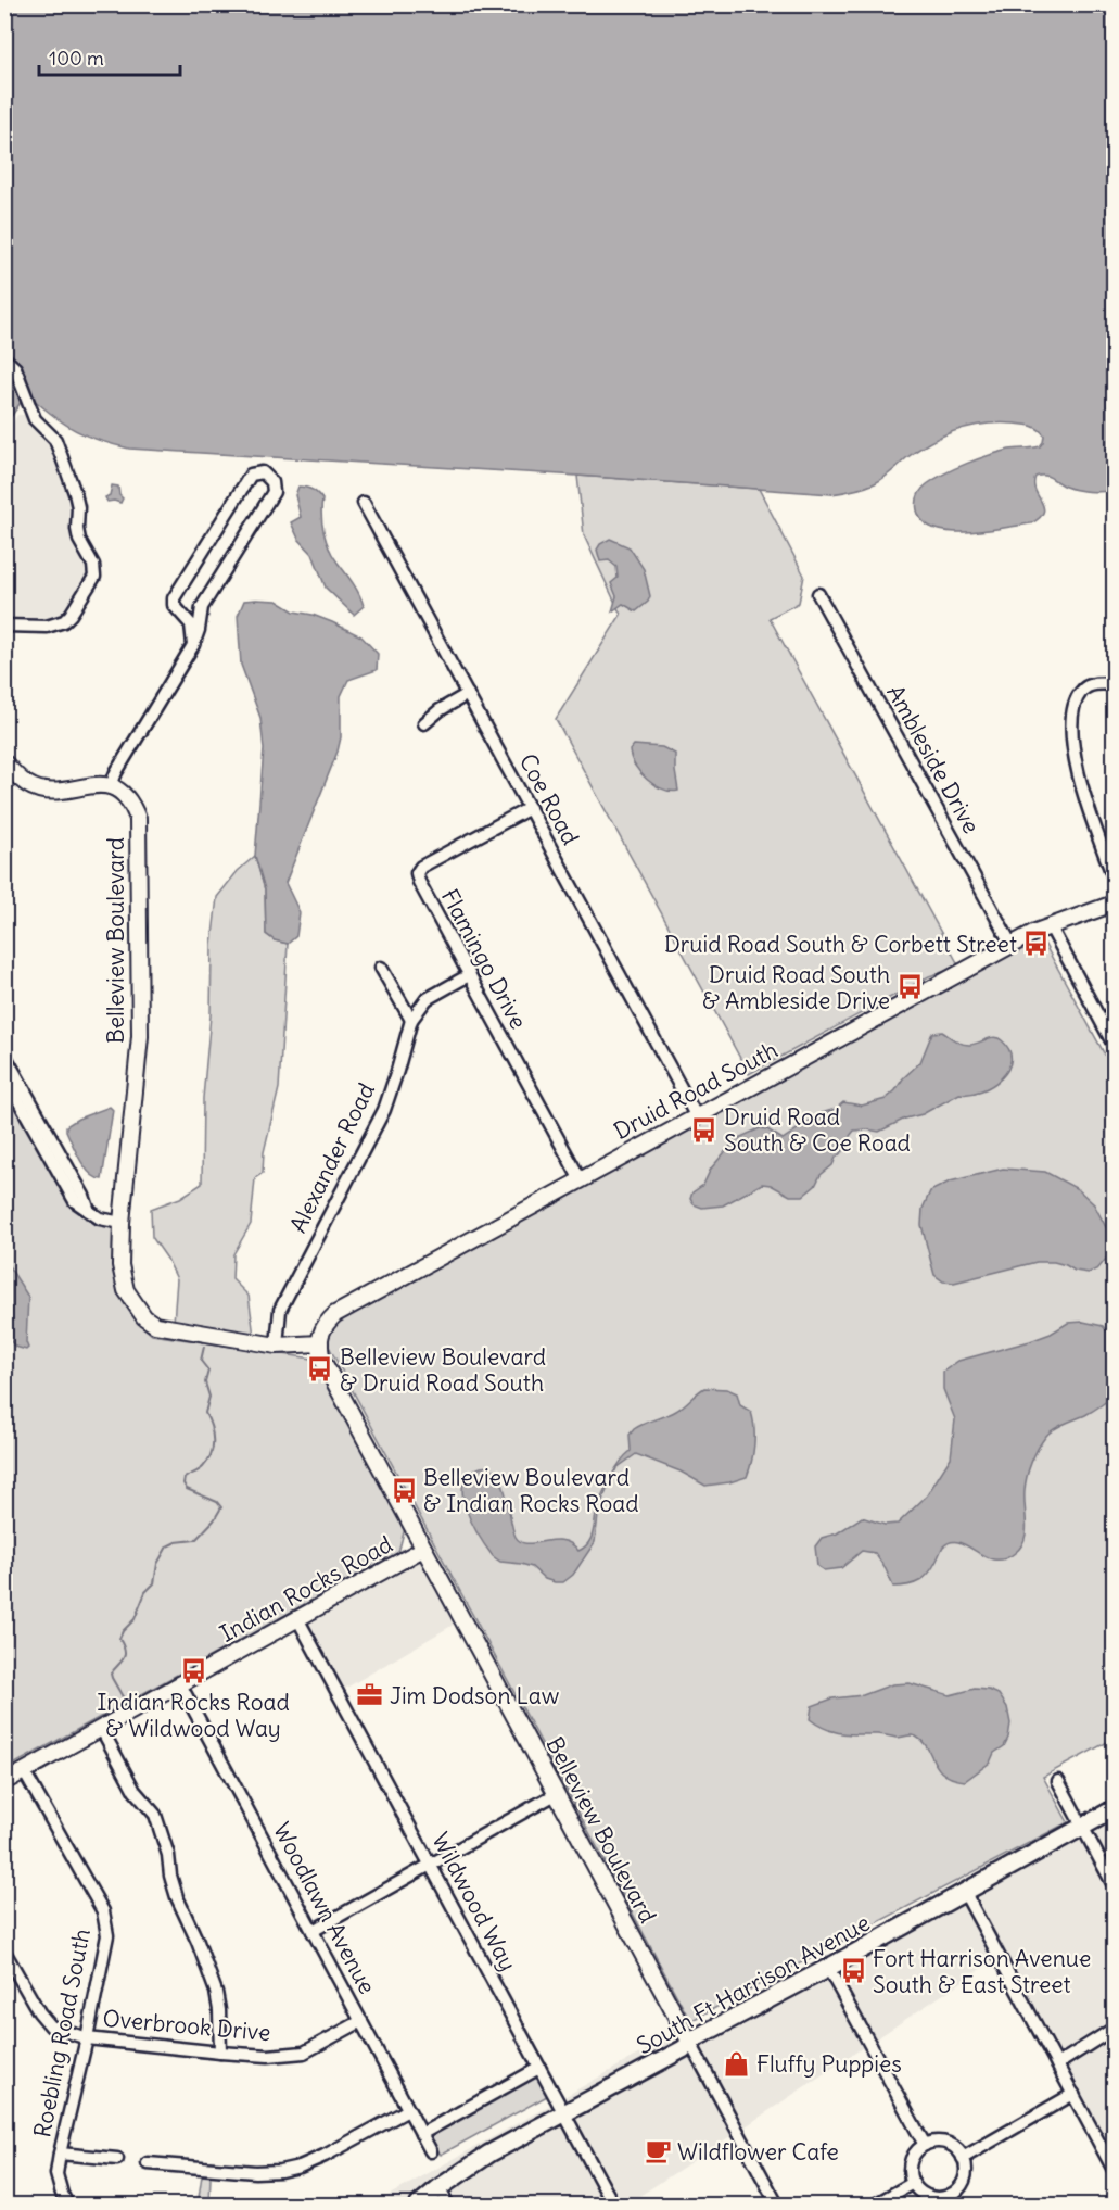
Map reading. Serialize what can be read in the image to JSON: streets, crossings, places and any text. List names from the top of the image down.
{
  "streets": {
    "main road": ["South Ft Harrison Avenue"],
    "street": [
      "Ambleside Drive",
      "Coe Road",
      "Belleview Boulevard",
      "Flamingo Drive",
      "Druid Road South",
      "Alexander Road",
      "Indian Rocks Road",
      "Wildwood Way",
      "Woodlawn Avenue",
      "Overbrook Drive",
      "Roebling Road South"
    ]
  },
  "crossings": [
    ["Ambleside Drive", "Druid Road South"],
    ["Coe Road", "Flamingo Drive"],
    ["Coe Road", "Druid Road South"],
    ["Belleview Boulevard", "Druid Road South"],
    ["Belleview Boulevard", "Alexander Road"],
    ["Belleview Boulevard", "Indian Rocks Road"],
    ["Belleview Boulevard", "South Ft Harrison Avenue"],
    ["Flamingo Drive", "Druid Road South"],
    ["Flamingo Drive", "Alexander Road"],
    ["Indian Rocks Road", "Wildwood Way"],
    ["Indian Rocks Road", "Woodlawn Avenue"],
    ["Indian Rocks Road", "Roebling Road South"],
    ["Wildwood Way", "South Ft Harrison Avenue"],
    ["Woodlawn Avenue", "Overbrook Drive"],
    ["Overbrook Drive", "Roebling Road South"]
  ],
  "places": {
    "bus stop": [
      "Druid Road South & Corbett Street",
      "Druid Road South & Ambleside Drive",
      "Druid Road South & Coe Road",
      "Belleview Boulevard & Druid Road South",
      "Belleview Boulevard & Indian Rocks Road",
      "Indian Rocks Road & Wildwood Way",
      "Fort Harrison Avenue South & East Street"
    ],
    "office": ["Jim Dodson Law"],
    "shop": ["Fluffy Puppies"],
    "cafe": ["Wildflower Cafe"]
  },
  "scale_bar": "100 m"
}
